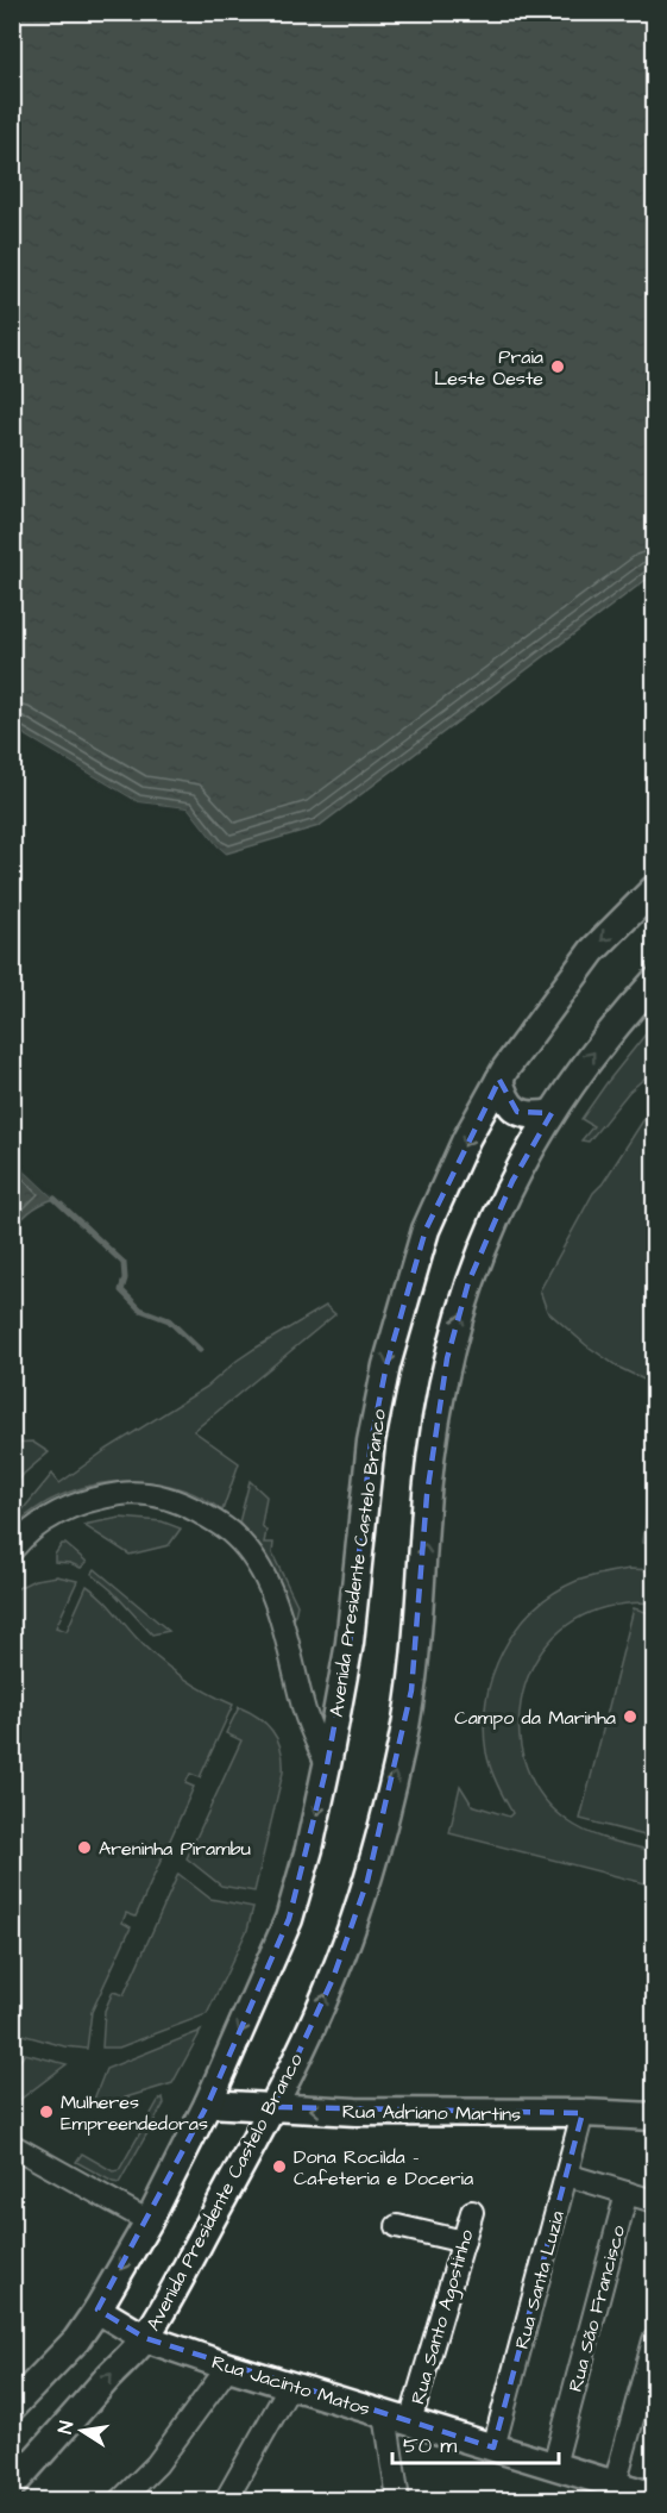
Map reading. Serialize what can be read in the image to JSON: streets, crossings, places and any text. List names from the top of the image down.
{
  "streets": {
    "main road": ["Avenida Presidente Castelo Branco", "Rua Adriano Martins", "Rua Jacinto Matos"],
    "street": ["Rua Santa Luzia", "Rua São Francisco", "Rua Santo Agostinho"]
  },
  "crossings": [
    ["Avenida Presidente Castelo Branco", "Rua Adriano Martins"],
    ["Avenida Presidente Castelo Branco", "Rua Jacinto Matos"],
    ["Rua Adriano Martins", "Rua Santa Luzia"],
    ["Rua Santa Luzia", "Rua Jacinto Matos"],
    ["Rua São Francisco", "Rua Jacinto Matos"],
    ["Rua Santo Agostinho", "Rua Jacinto Matos"]
  ],
  "one_way": ["Rua Adriano Martins"],
  "places": [
    "Praia Leste Oeste",
    "Campo da Marinha",
    "Areninha Pirambu",
    "Mulheres Empreendedoras",
    "Dona Rocilda - Cafeteria e Doceria"
  ],
  "scale_bar": "50 m",
  "north": "left"
}
